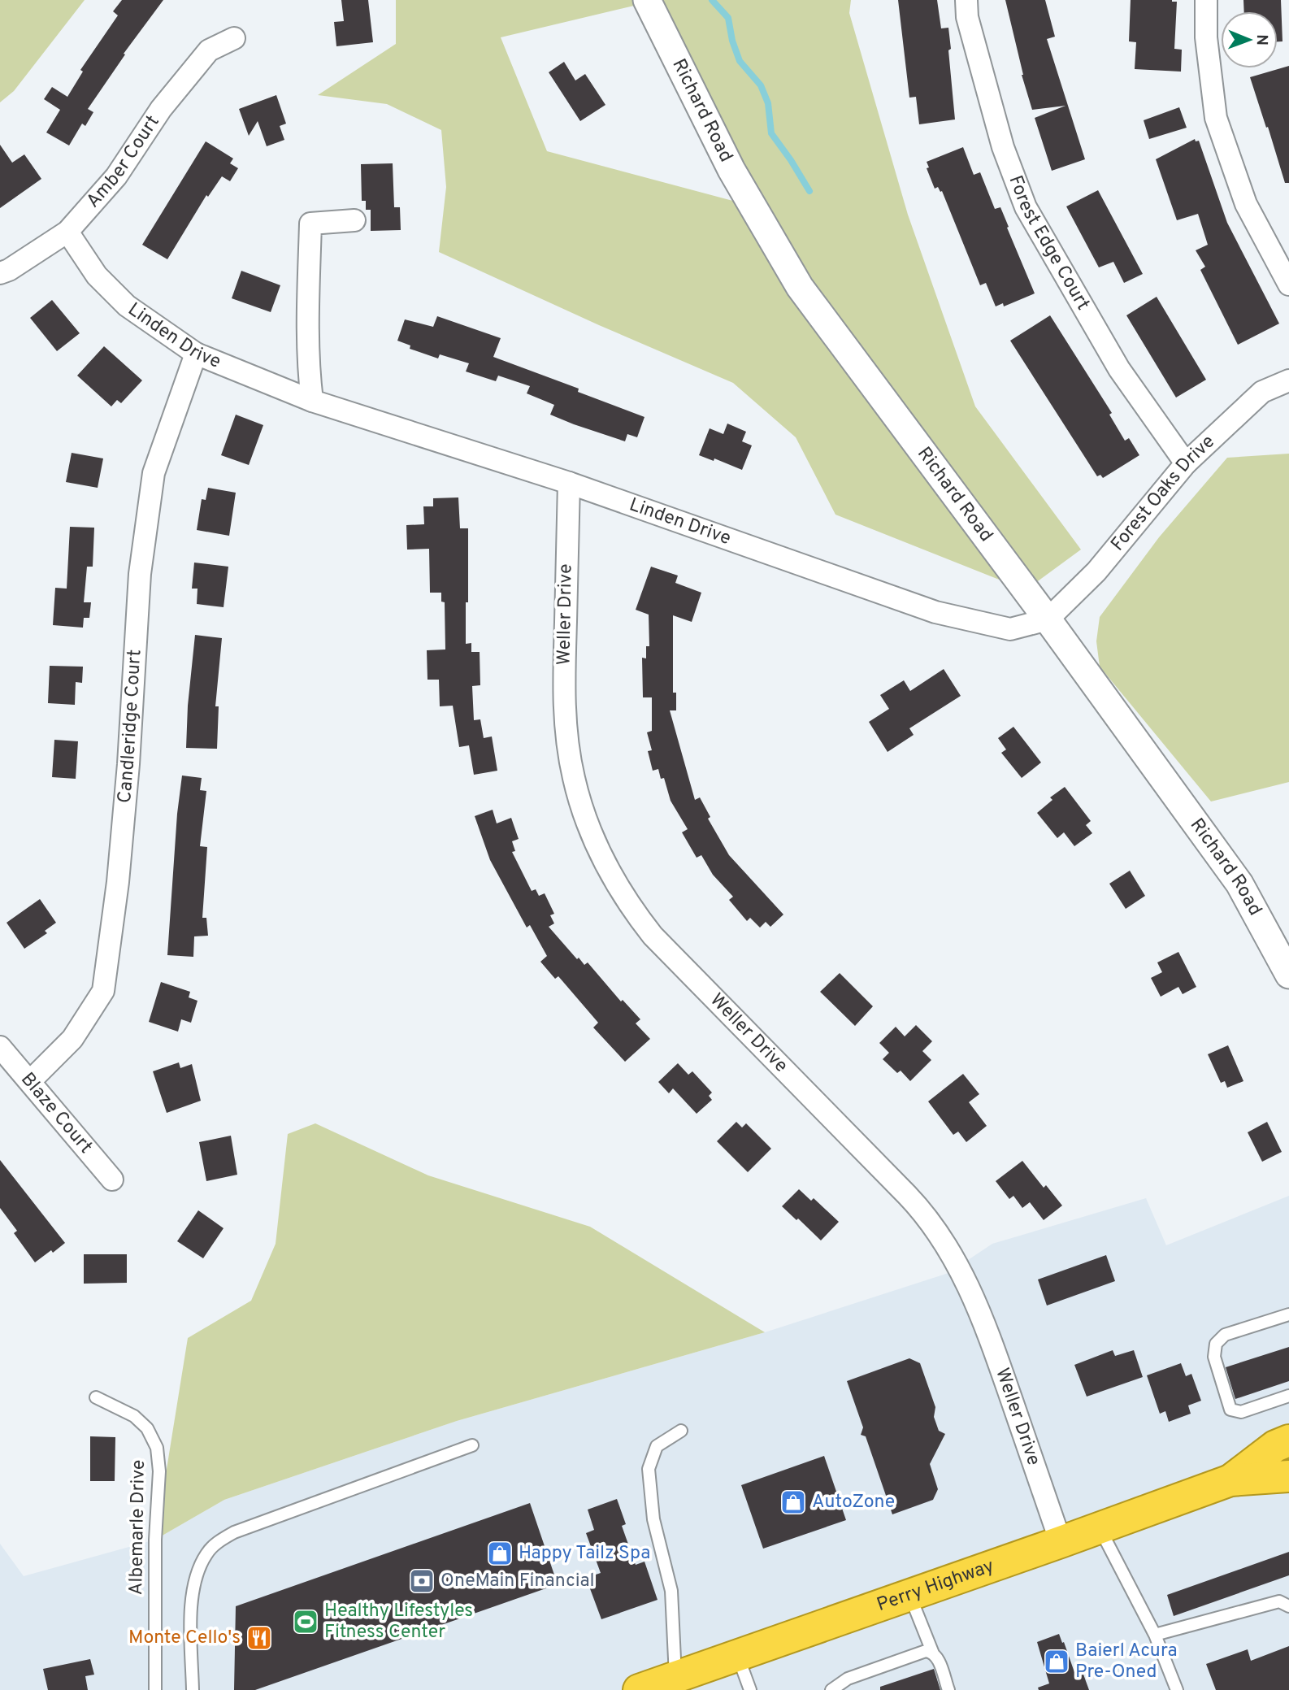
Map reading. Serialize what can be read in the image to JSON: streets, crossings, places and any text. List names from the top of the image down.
{
  "streets": {
    "highway": ["Perry Highway"],
    "street": [
      "Richard Road",
      "Amber Court",
      "Forest Edge Court",
      "Linden Drive",
      "Forest Oaks Drive",
      "Weller Drive",
      "Candleridge Court",
      "Blaze Court"
    ],
    "lane": ["Albemarle Drive"]
  },
  "crossings": [
    ["Richard Road", "Linden Drive"],
    ["Richard Road", "Forest Oaks Drive"],
    ["Amber Court", "Linden Drive"],
    ["Forest Edge Court", "Forest Oaks Drive"],
    ["Linden Drive", "Forest Oaks Drive"],
    ["Linden Drive", "Weller Drive"],
    ["Linden Drive", "Candleridge Court"],
    ["Weller Drive", "Perry Highway"],
    ["Candleridge Court", "Blaze Court"]
  ],
  "places": {
    "shop": ["AutoZone", "Happy Tailz Spa", "Baierl Acura Pre-Oned"],
    "bank": ["OneMain Financial"],
    "sports": ["Healthy Lifestyles Fitness Center"],
    "restaurant": ["Monte Cello's"]
  },
  "north": "right"
}
